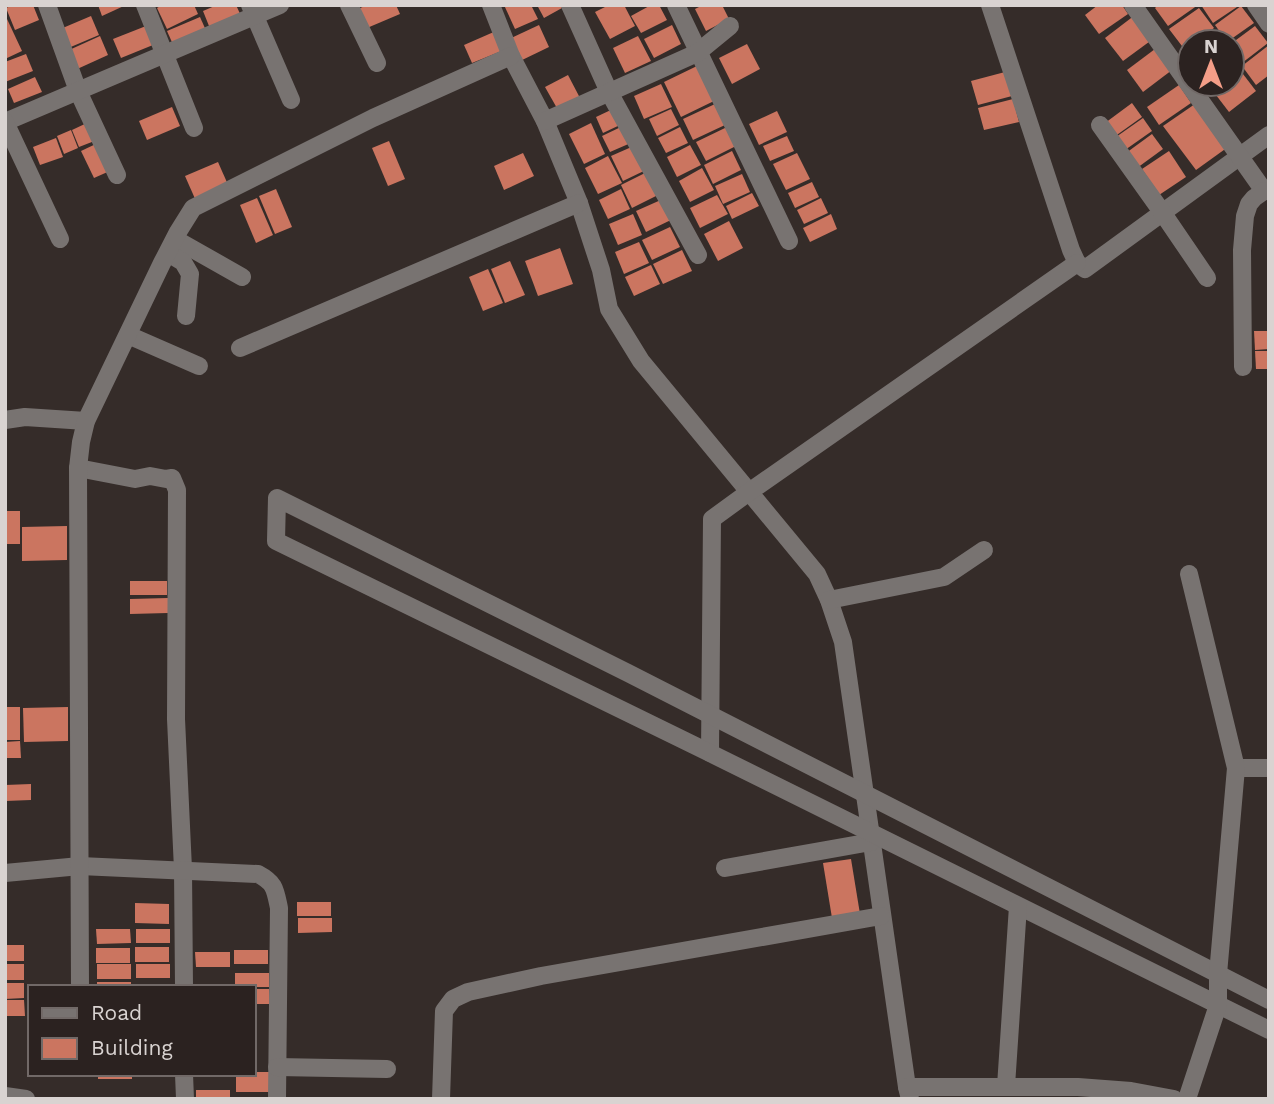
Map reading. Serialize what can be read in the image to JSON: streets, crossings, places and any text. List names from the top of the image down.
{
  "legend": ["Road", "Building"],
  "north": "top"
}
